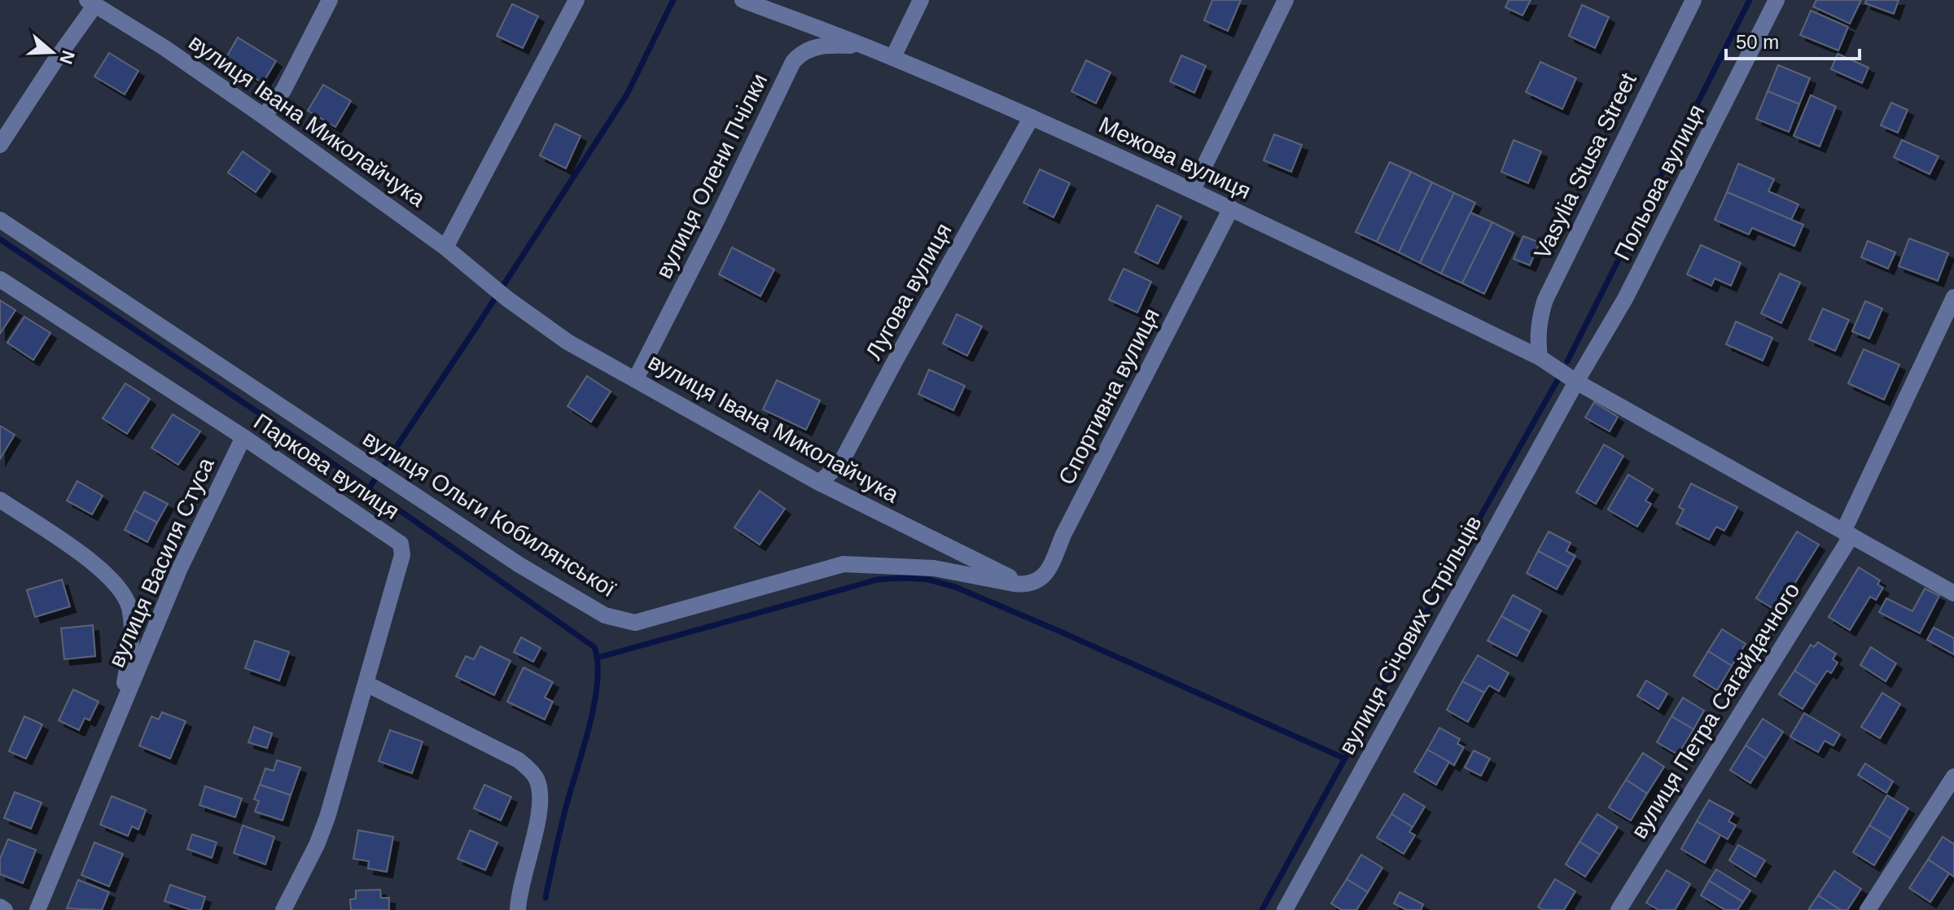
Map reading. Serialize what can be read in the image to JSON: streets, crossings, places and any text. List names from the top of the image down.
{
  "streets": {
    "street": [
      "вулиця Івана Миколайчука",
      "Межова вулиця",
      "Vasylia Stusa Street",
      "вулиця Олени Пчілки",
      "Польова вулиця",
      "Лугова вулиця",
      "Спортивна вулиця",
      "Паркова вулиця",
      "вулиця Ольги Кобилянської",
      "вулиця Василя Стуса",
      "вулиця Січових Стрільців",
      "вулиця Петра Сагайдачного"
    ]
  },
  "crossings": [
    ["вулиця Івана Миколайчука", "вулиця Олени Пчілки"],
    ["вулиця Івана Миколайчука", "Лугова вулиця"],
    ["вулиця Івана Миколайчука", "Спортивна вулиця"],
    ["вулиця Івана Миколайчука", "вулиця Ольги Кобилянської"],
    ["Межова вулиця", "Vasylia Stusa Street"],
    ["Межова вулиця", "вулиця Олени Пчілки"],
    ["Межова вулиця", "Польова вулиця"],
    ["Межова вулиця", "Лугова вулиця"],
    ["Межова вулиця", "Спортивна вулиця"],
    ["Межова вулиця", "вулиця Січових Стрільців"],
    ["Межова вулиця", "вулиця Петра Сагайдачного"],
    ["Польова вулиця", "вулиця Січових Стрільців"],
    ["Спортивна вулиця", "вулиця Ольги Кобилянської"],
    ["Паркова вулиця", "вулиця Василя Стуса"]
  ],
  "scale_bar": "50 m",
  "north": "right"
}
